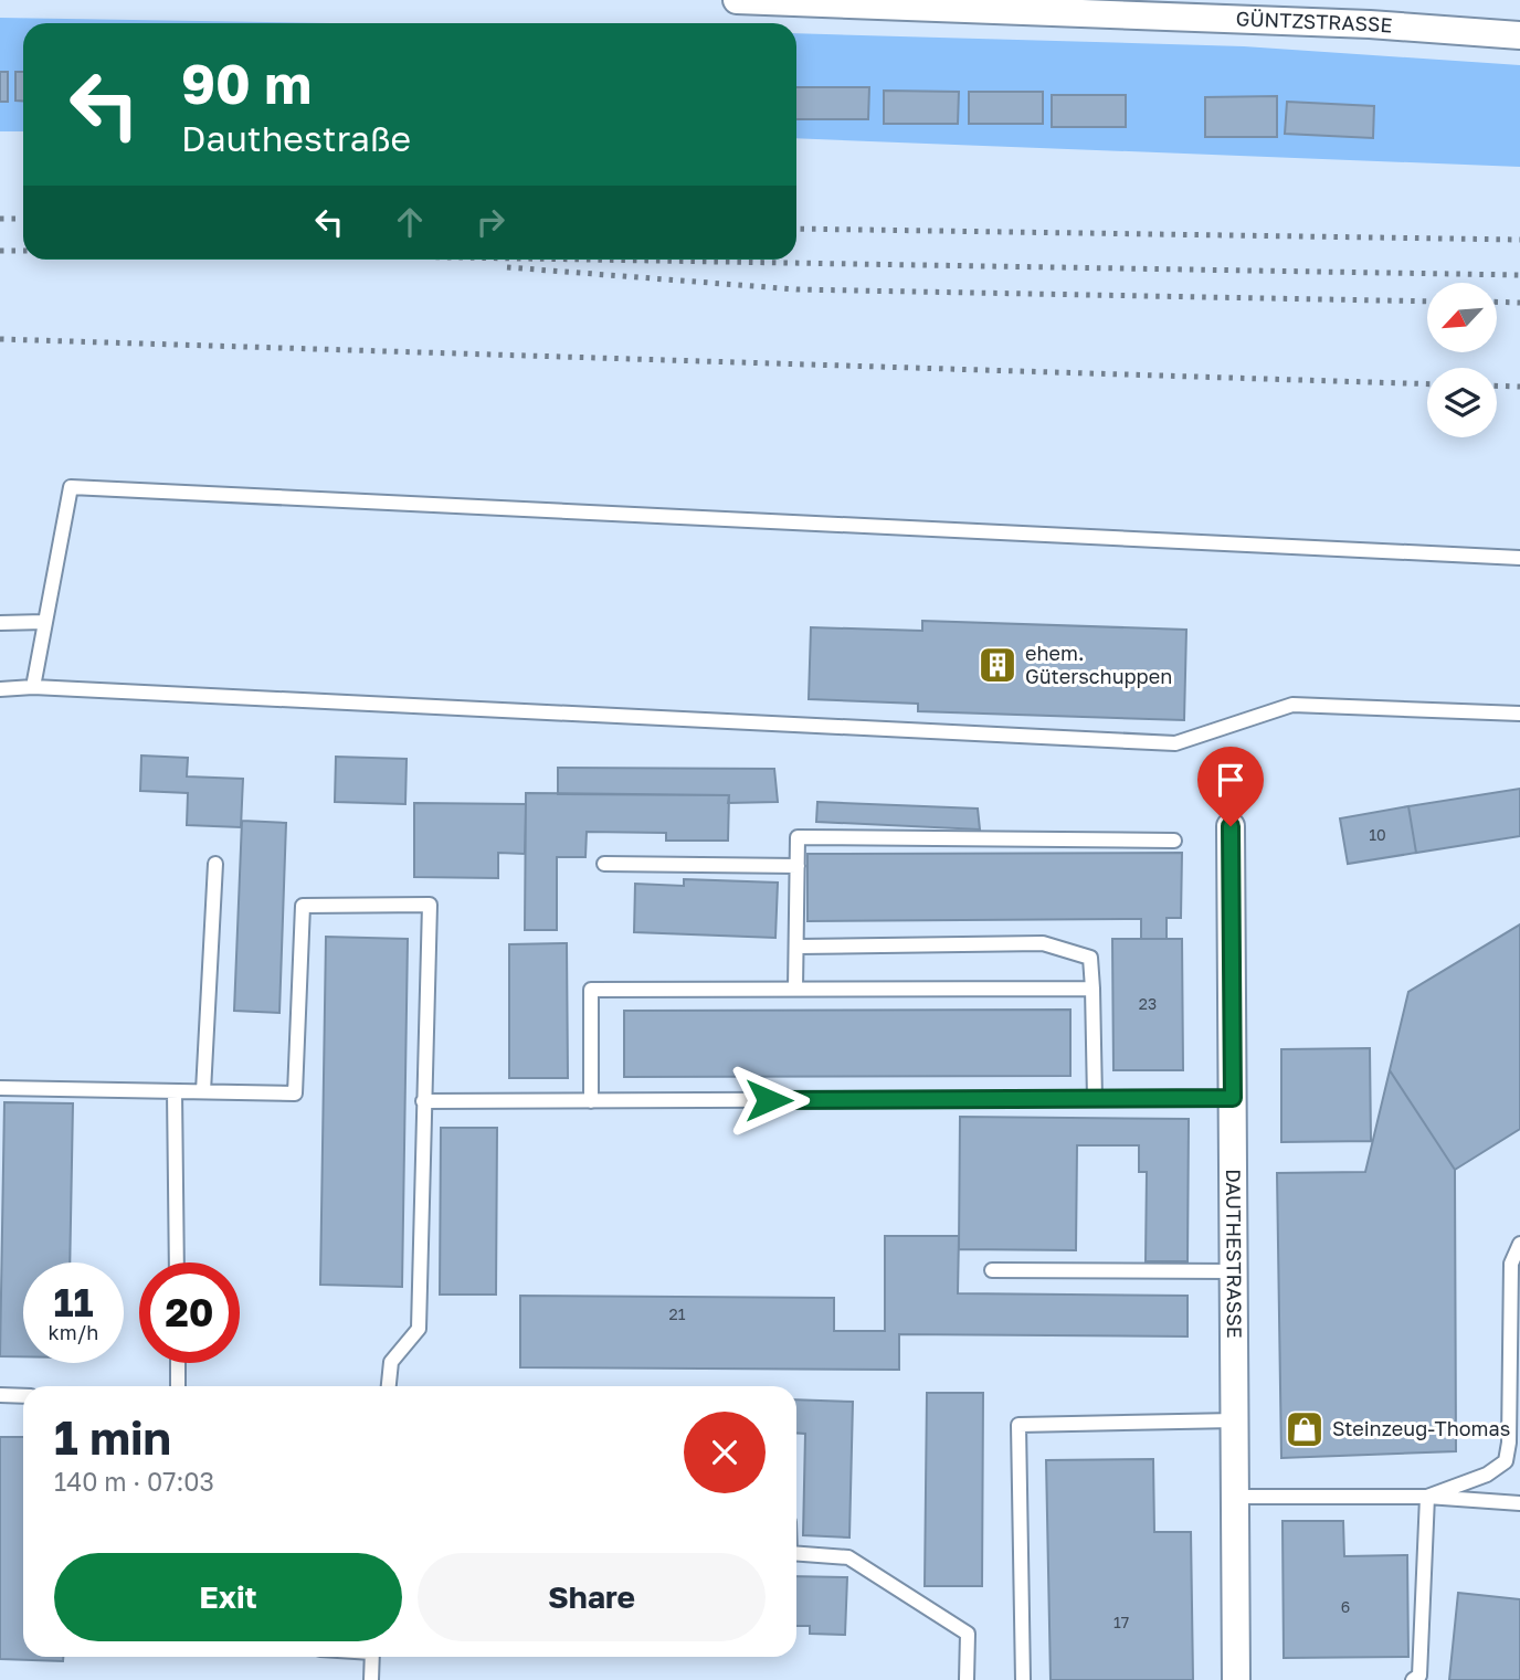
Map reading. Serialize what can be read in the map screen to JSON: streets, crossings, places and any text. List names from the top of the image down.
{
  "streets": {
    "street": ["GÜNTZSTRASSE", "DAUTHESTRASSE"]
  },
  "places": {
    "building": ["ehem. Güterschuppen"],
    "shop": ["Steinzeug-Thomas"]
  },
  "house_numbers": [
    "10",
    "23",
    "21",
    "6",
    "17"
  ],
  "north": "bottom left",
  "page": {
    "turn": ["90 m", "Dauthestraße"],
    "speed": "11 km/h",
    "limit": "20",
    "heading": ["1 min", "140 m · 07:03"],
    "buttons": ["Exit", "Share"]
  }
}
